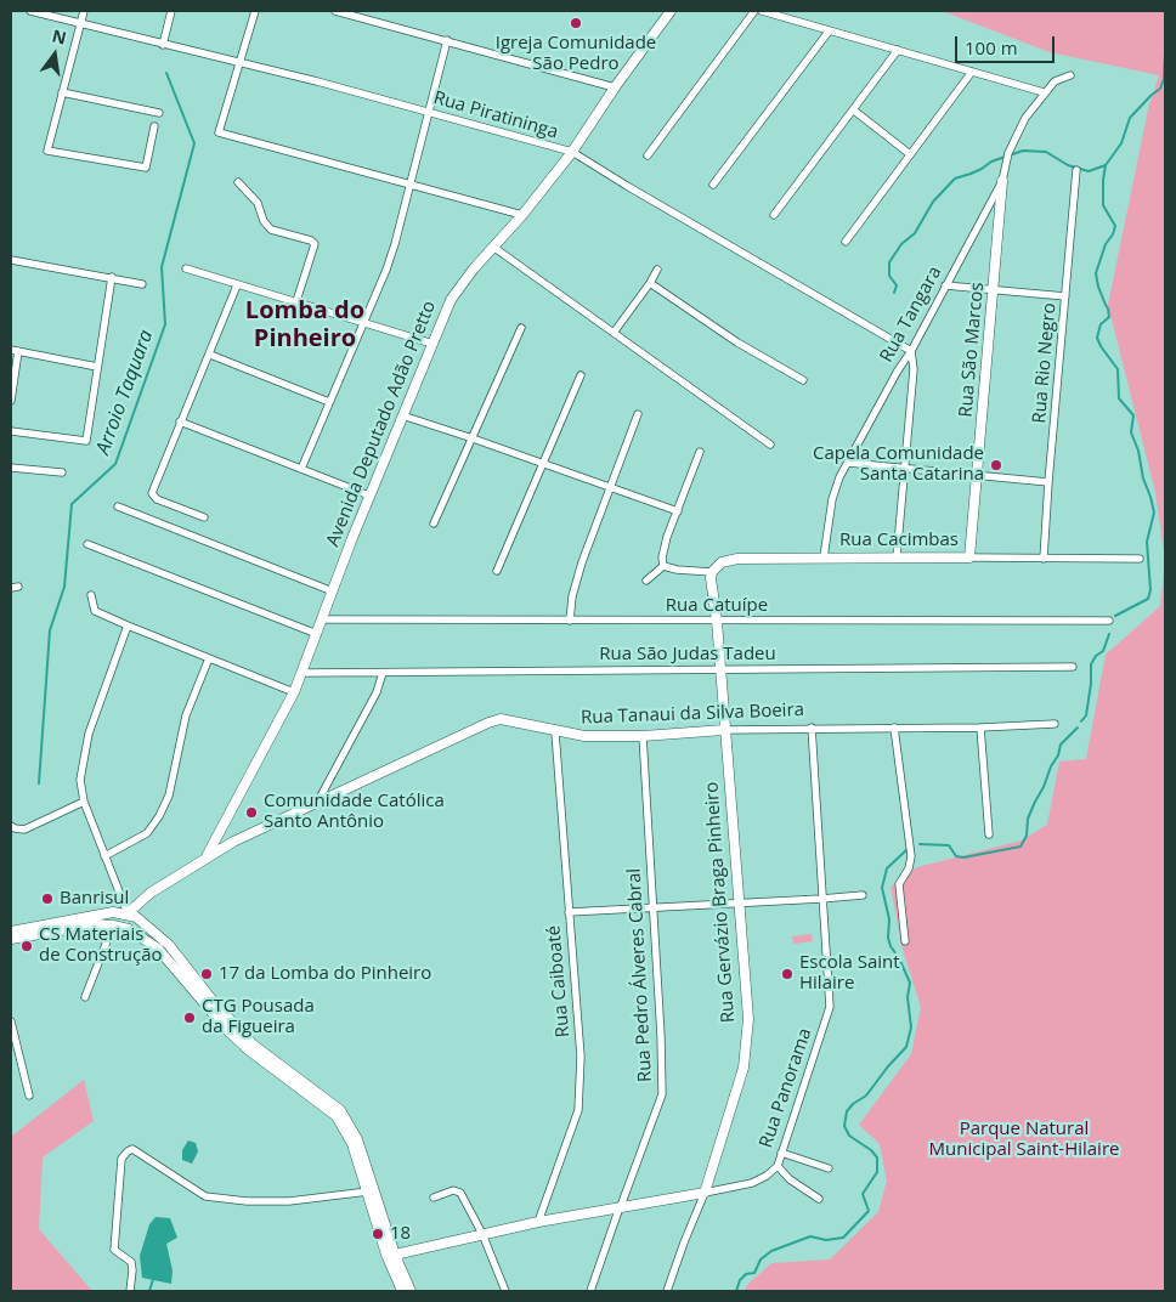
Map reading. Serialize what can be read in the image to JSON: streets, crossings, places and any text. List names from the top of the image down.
{
  "streets": {
    "street": [
      "Rua Piratininga",
      "Rua Tangara",
      "Rua São Marcos",
      "Rua Rio Negro",
      "Avenida Deputado Adão Pretto",
      "Rua Cacimbas",
      "Rua Catuípe",
      "Rua São Judas Tadeu",
      "Rua Tanaui da Silva Boeira",
      "Rua Gervázio Braga Pinheiro",
      "Rua Pedro Álveres Cabral",
      "Rua Caiboaté",
      "Rua Panorama"
    ]
  },
  "crossings": [
    ["Rua Piratininga", "Rua Tangara"],
    ["Rua Piratininga", "Avenida Deputado Adão Pretto"],
    ["Rua Tangara", "Rua São Marcos"],
    ["Rua Tangara", "Rua Cacimbas"],
    ["Rua São Marcos", "Rua Cacimbas"],
    ["Rua Rio Negro", "Rua Cacimbas"],
    ["Avenida Deputado Adão Pretto", "Rua Catuípe"],
    ["Avenida Deputado Adão Pretto", "Rua São Judas Tadeu"],
    ["Avenida Deputado Adão Pretto", "Rua Tanaui da Silva Boeira"],
    ["Rua Cacimbas", "Rua Gervázio Braga Pinheiro"],
    ["Rua Catuípe", "Rua Gervázio Braga Pinheiro"],
    ["Rua São Judas Tadeu", "Rua Gervázio Braga Pinheiro"],
    ["Rua Tanaui da Silva Boeira", "Rua Gervázio Braga Pinheiro"],
    ["Rua Tanaui da Silva Boeira", "Rua Pedro Álveres Cabral"],
    ["Rua Tanaui da Silva Boeira", "Rua Caiboaté"],
    ["Rua Tanaui da Silva Boeira", "Rua Panorama"],
    ["Rua Gervázio Braga Pinheiro", "Rua Panorama"],
    ["Rua Pedro Álveres Cabral", "Rua Panorama"],
    ["Rua Caiboaté", "Rua Panorama"]
  ],
  "districts": ["Lomba do Pinheiro"],
  "water": ["Arroio Taquara"],
  "parks": ["Parque Natural Municipal Saint-Hilaire"],
  "places": [
    "Igreja Comunidade São Pedro",
    "Capela Comunidade Santa Catarina",
    "Comunidade Católica Santo Antônio",
    "Banrisul",
    "CS Materiais de Construção",
    "17 da Lomba do Pinheiro",
    "Escola Saint Hilaire",
    "CTG Pousada da Figueira",
    "18"
  ],
  "scale_bar": "100 m",
  "north": "top"
}
